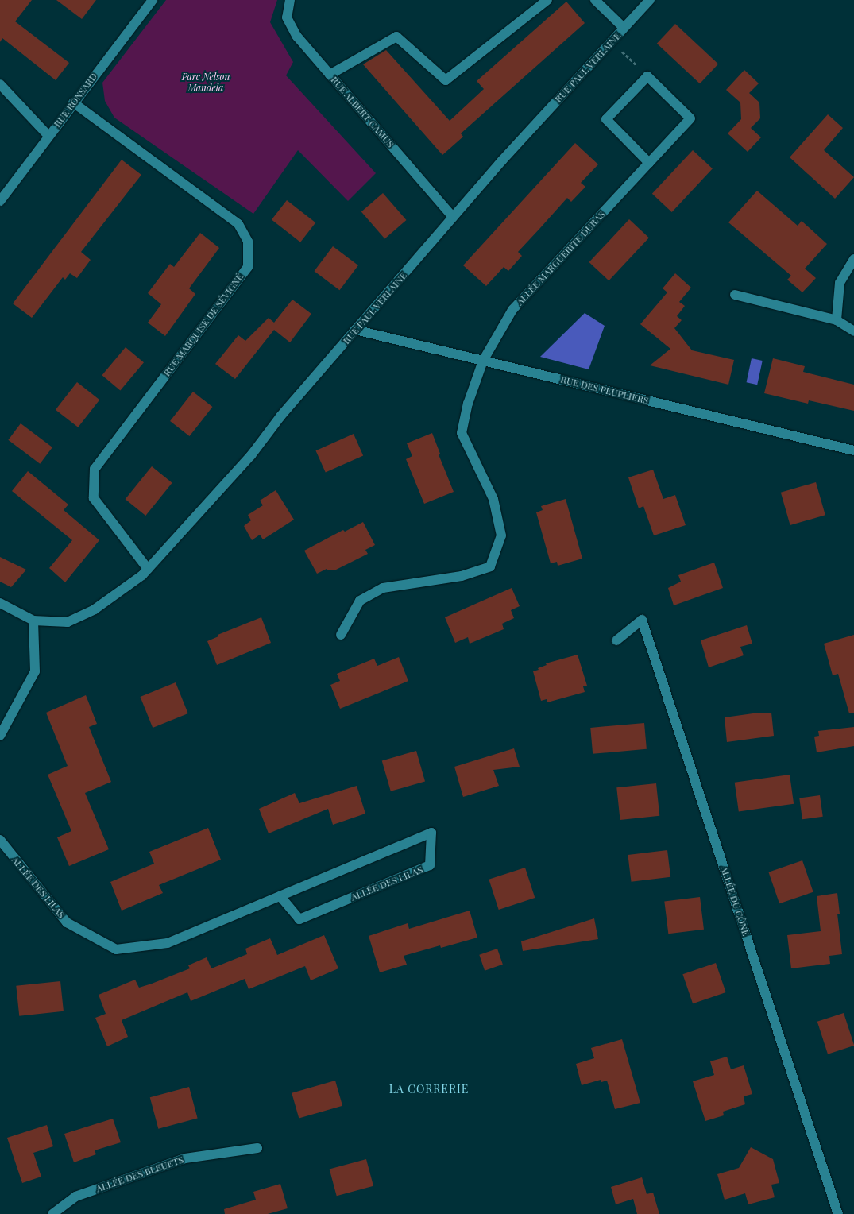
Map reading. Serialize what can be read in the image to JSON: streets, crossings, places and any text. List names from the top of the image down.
{
  "streets": {
    "street": [
      "RUE PAUL VERLAINE",
      "RUE RONSARD",
      "RUE ALBERT CAMUS",
      "ALLÉE MARGUERITE DURAS",
      "RUE MARQUISE DE SÉVIGNÉ",
      "RUE DES PEUPLIERS",
      "ALLÉE DES LILAS",
      "ALLÉE DU CÔNE",
      "ALLÉE DES BLEUETS"
    ]
  },
  "crossings": [
    ["RUE PAUL VERLAINE", "RUE ALBERT CAMUS"],
    ["RUE PAUL VERLAINE", "RUE MARQUISE DE SÉVIGNÉ"],
    ["RUE PAUL VERLAINE", "RUE DES PEUPLIERS"],
    ["RUE RONSARD", "RUE MARQUISE DE SÉVIGNÉ"],
    ["ALLÉE MARGUERITE DURAS", "RUE DES PEUPLIERS"]
  ],
  "districts": ["LA CORRERIE"],
  "parks": ["Parc Nelson Mandela"]
}
